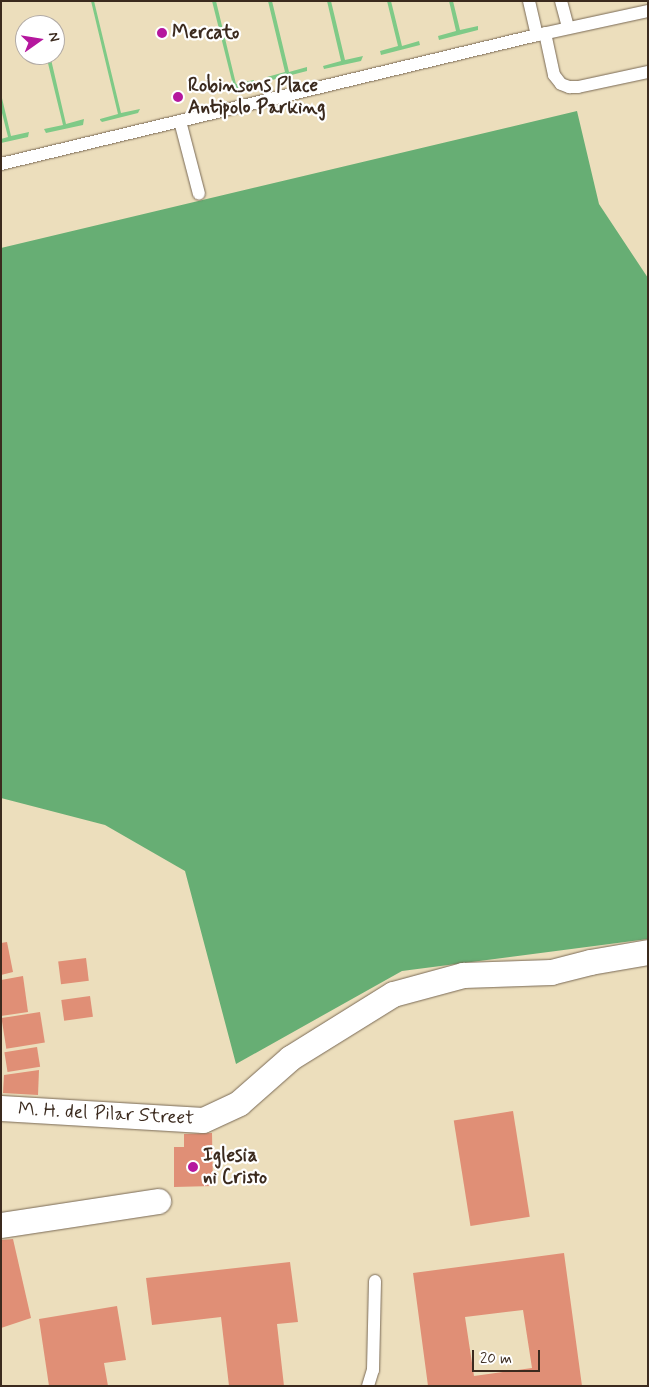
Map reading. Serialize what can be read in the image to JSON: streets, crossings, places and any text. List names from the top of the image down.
{
  "streets": {
    "street": ["M. H. del Pilar Street"]
  },
  "places": ["Mercato", "Robinsons Place Antipolo Parking", "Iglesia ni Cristo"],
  "scale_bar": "20 m",
  "north": "right"
}
